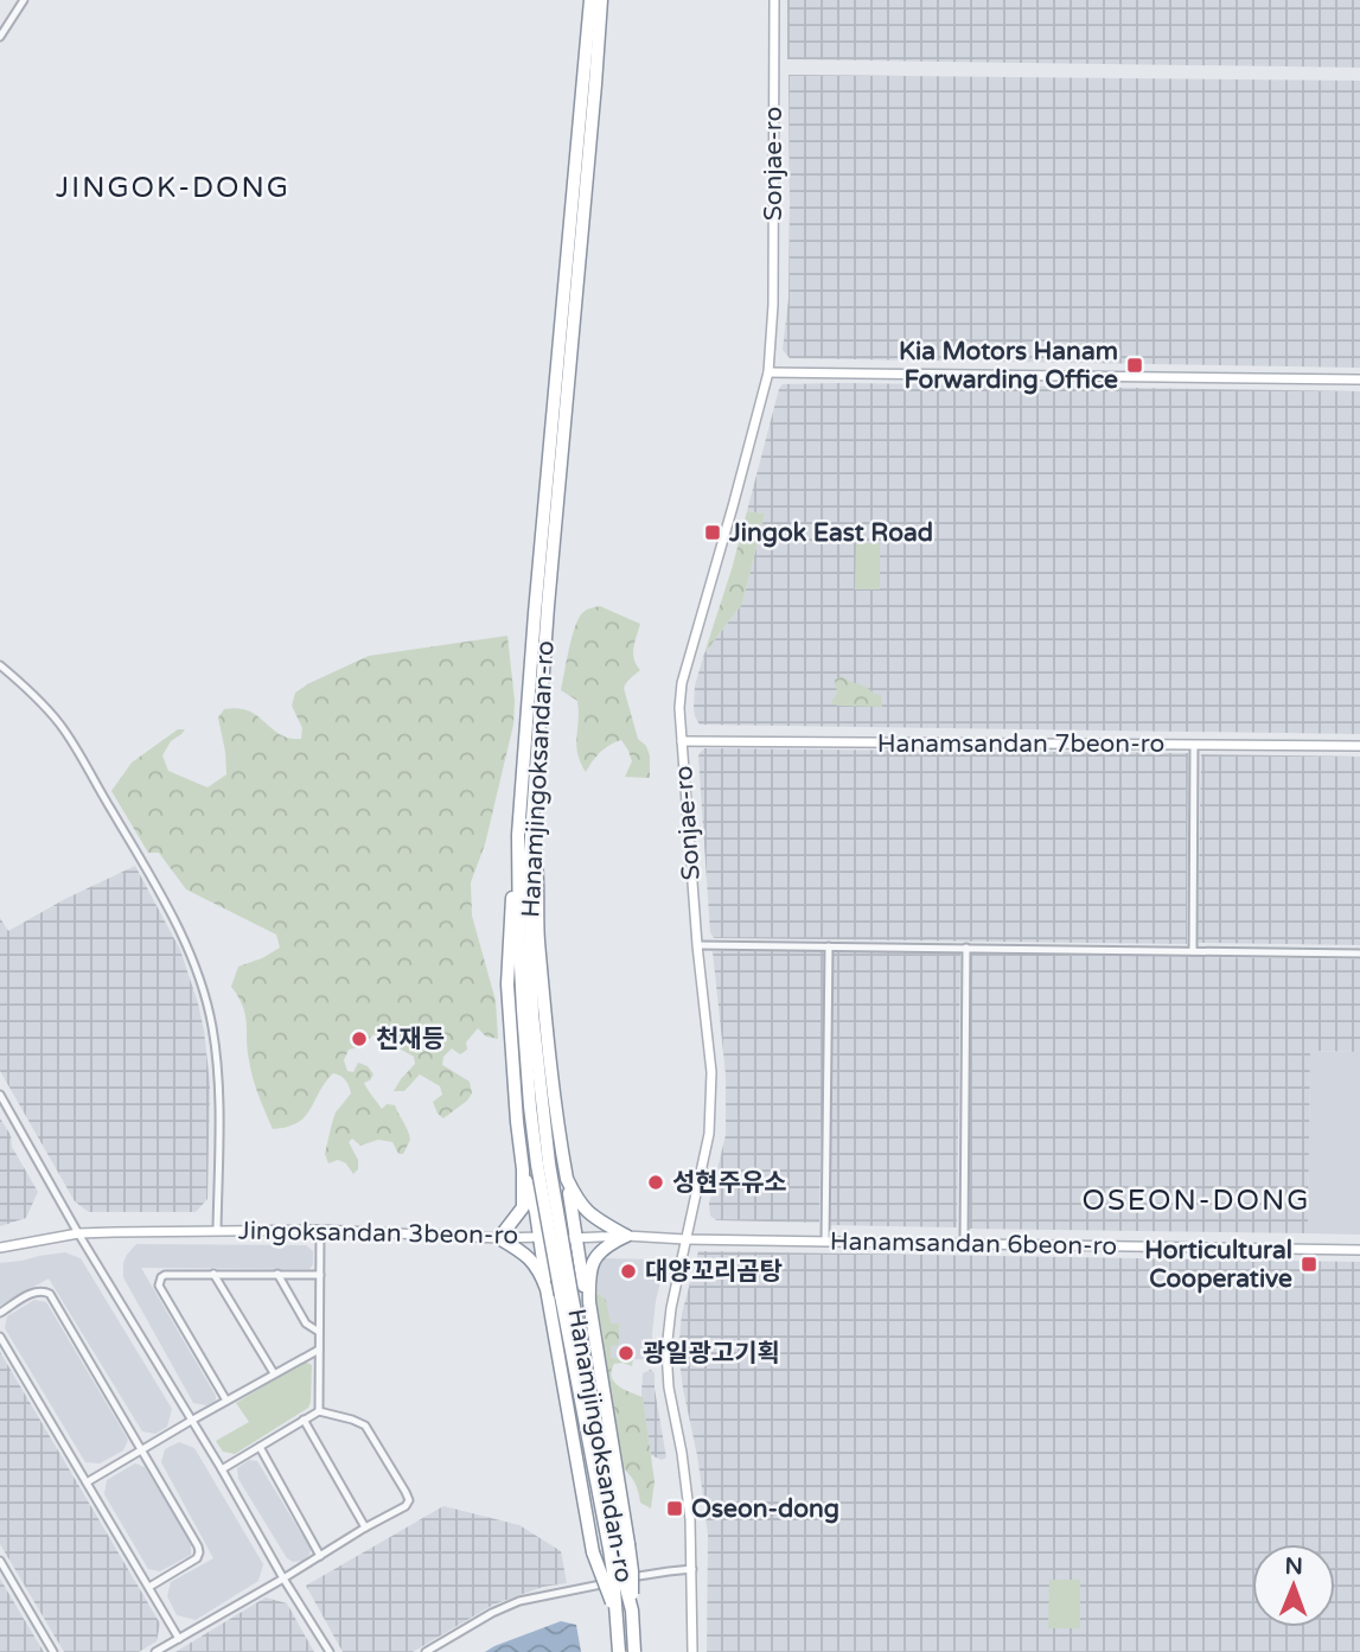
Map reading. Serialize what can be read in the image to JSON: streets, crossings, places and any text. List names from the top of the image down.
{
  "streets": {
    "highway": ["Hanamjingoksandan-ro"],
    "street": [
      "Sonjae-ro",
      "Hanamsandan 7beon-ro",
      "Jingoksandan 3beon-ro",
      "Hanamsandan 6beon-ro"
    ]
  },
  "crossings": [
    ["Sonjae-ro", "Hanamsandan 7beon-ro"],
    ["Sonjae-ro", "Hanamsandan 6beon-ro"],
    ["Jingoksandan 3beon-ro", "Hanamsandan 6beon-ro"]
  ],
  "districts": ["JINGOK-DONG", "OSEON-DONG"],
  "places": {
    "transit": [
      "Kia Motors Hanam Forwarding Office",
      "Jingok East Road",
      "Horticultural Cooperative",
      "Oseon-dong"
    ],
    "other": [
      "천재등",
      "성현주유소",
      "대양꼬리곰탕",
      "광일광고기획"
    ]
  },
  "north": "top"
}
